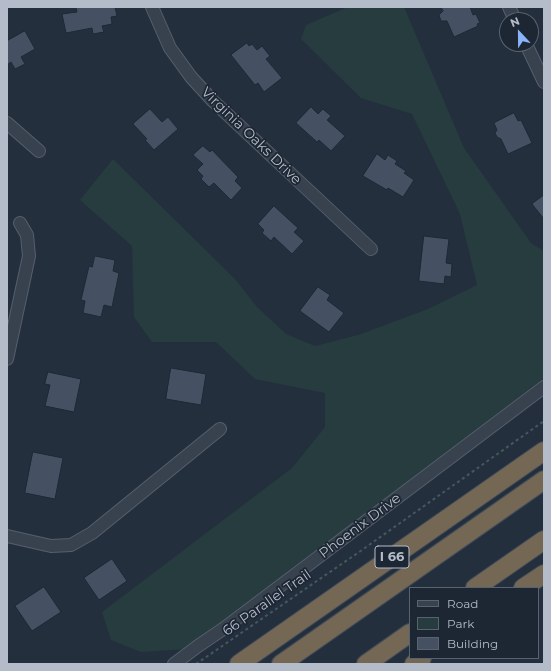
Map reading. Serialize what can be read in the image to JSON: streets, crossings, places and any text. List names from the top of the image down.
{
  "streets": {
    "highway": ["I 66"],
    "street": ["Virginia Oaks Drive", "Phoenix Drive"],
    "path": ["66 Parallel Trail"]
  },
  "legend": ["Road", "Park", "Building"],
  "north": "top"
}
